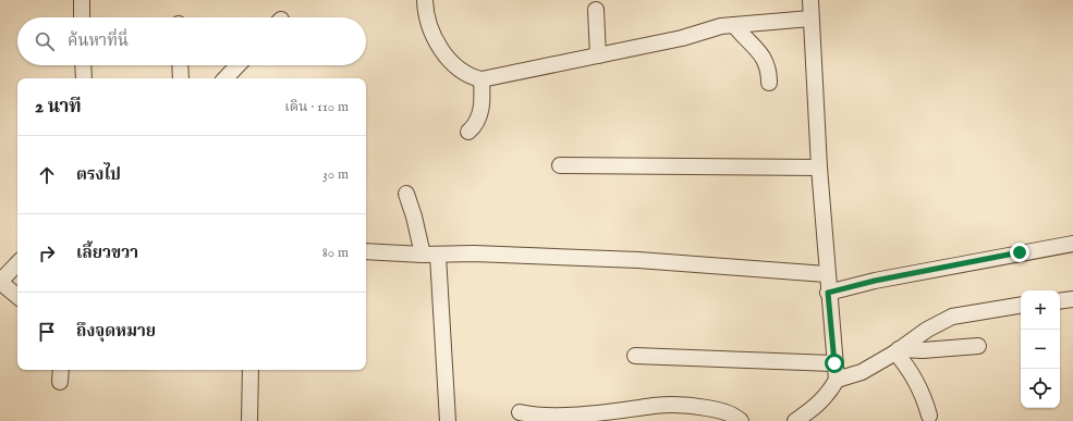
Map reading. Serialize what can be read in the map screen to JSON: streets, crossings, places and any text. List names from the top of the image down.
{
  "page": {
    "search": "ค้นหาที่นี่",
    "heading": ["2 นาที", "เดิน · 110 m"],
    "list": [
      ["ตรงไป", "30 m"],
      ["เลี้ยวขวา", "80 m"],
      "ถึงจุดหมาย"
    ],
    "map_buttons": ["+", "−"]
  }
}
